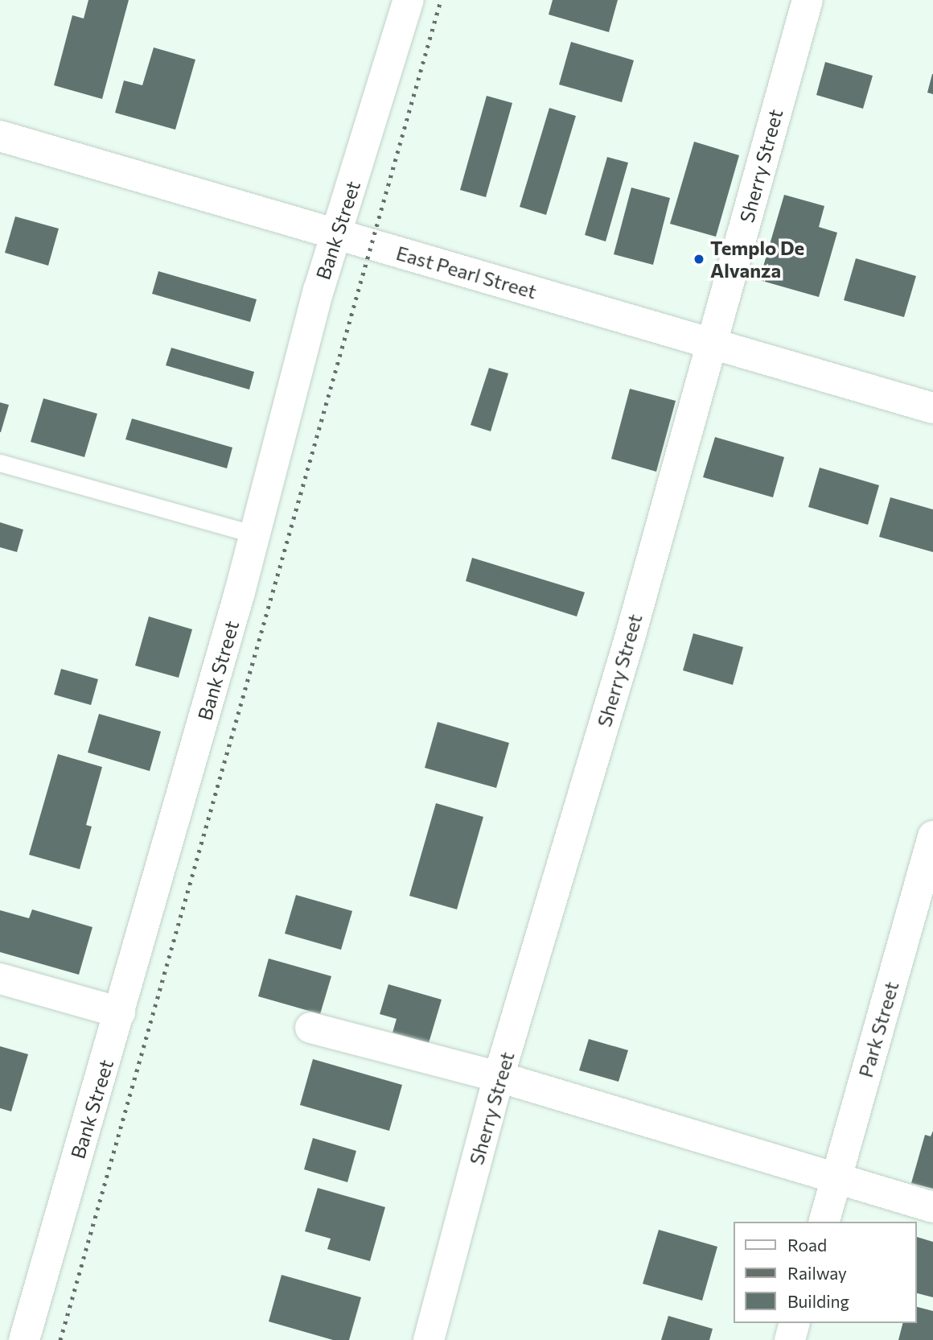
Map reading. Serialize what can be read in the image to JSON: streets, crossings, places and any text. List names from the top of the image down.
{
  "streets": {
    "street": [
      "Sherry Street",
      "Bank Street",
      "East Pearl Street",
      "Park Street"
    ]
  },
  "crossings": [
    ["Sherry Street", "East Pearl Street"],
    ["Bank Street", "East Pearl Street"]
  ],
  "places": ["Templo De Alvanza"],
  "legend": ["Road", "Railway", "Building"]
}
